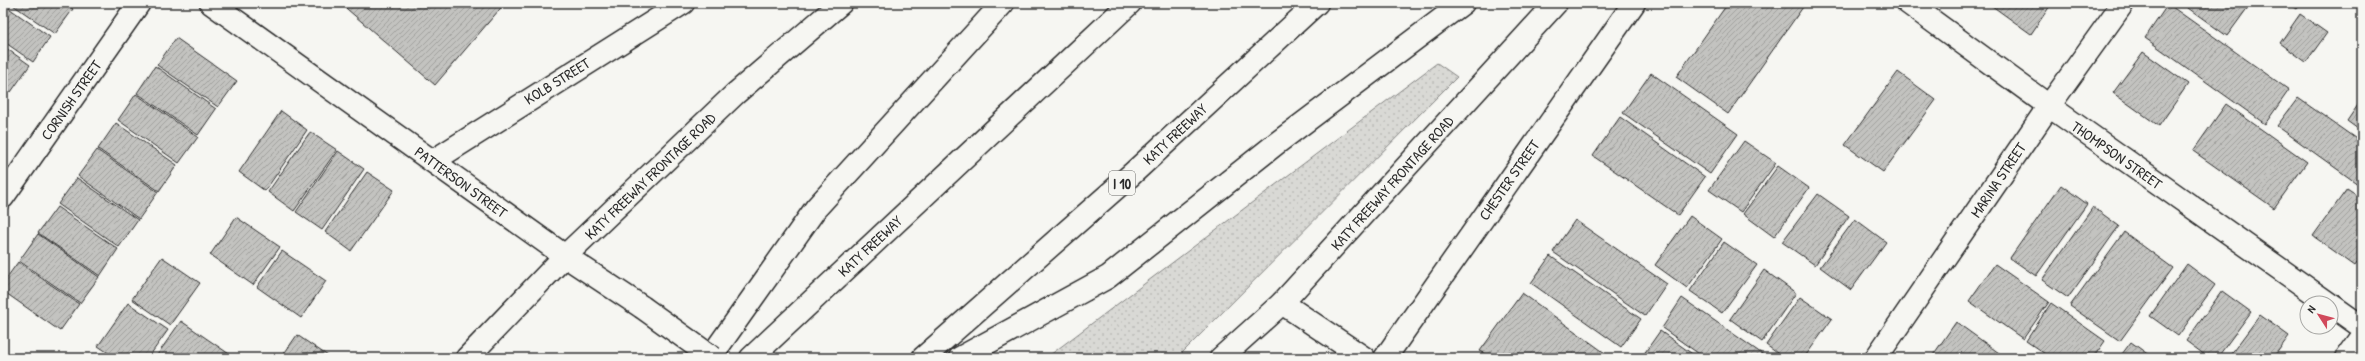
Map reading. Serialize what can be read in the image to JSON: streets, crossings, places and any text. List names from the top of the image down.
{
  "streets": {
    "main road": [
      "KOLB STREET",
      "CORNISH STREET",
      "KATY FREEWAY",
      "THOMPSON STREET",
      "KATY FREEWAY FRONTAGE ROAD",
      "CHESTER STREET",
      "MARINA STREET",
      "PATTERSON STREET",
      "I 10"
    ]
  },
  "crossings": [
    ["KOLB STREET", "PATTERSON STREET"],
    ["THOMPSON STREET", "MARINA STREET"],
    ["KATY FREEWAY FRONTAGE ROAD", "PATTERSON STREET"]
  ],
  "north": "top left"
}
